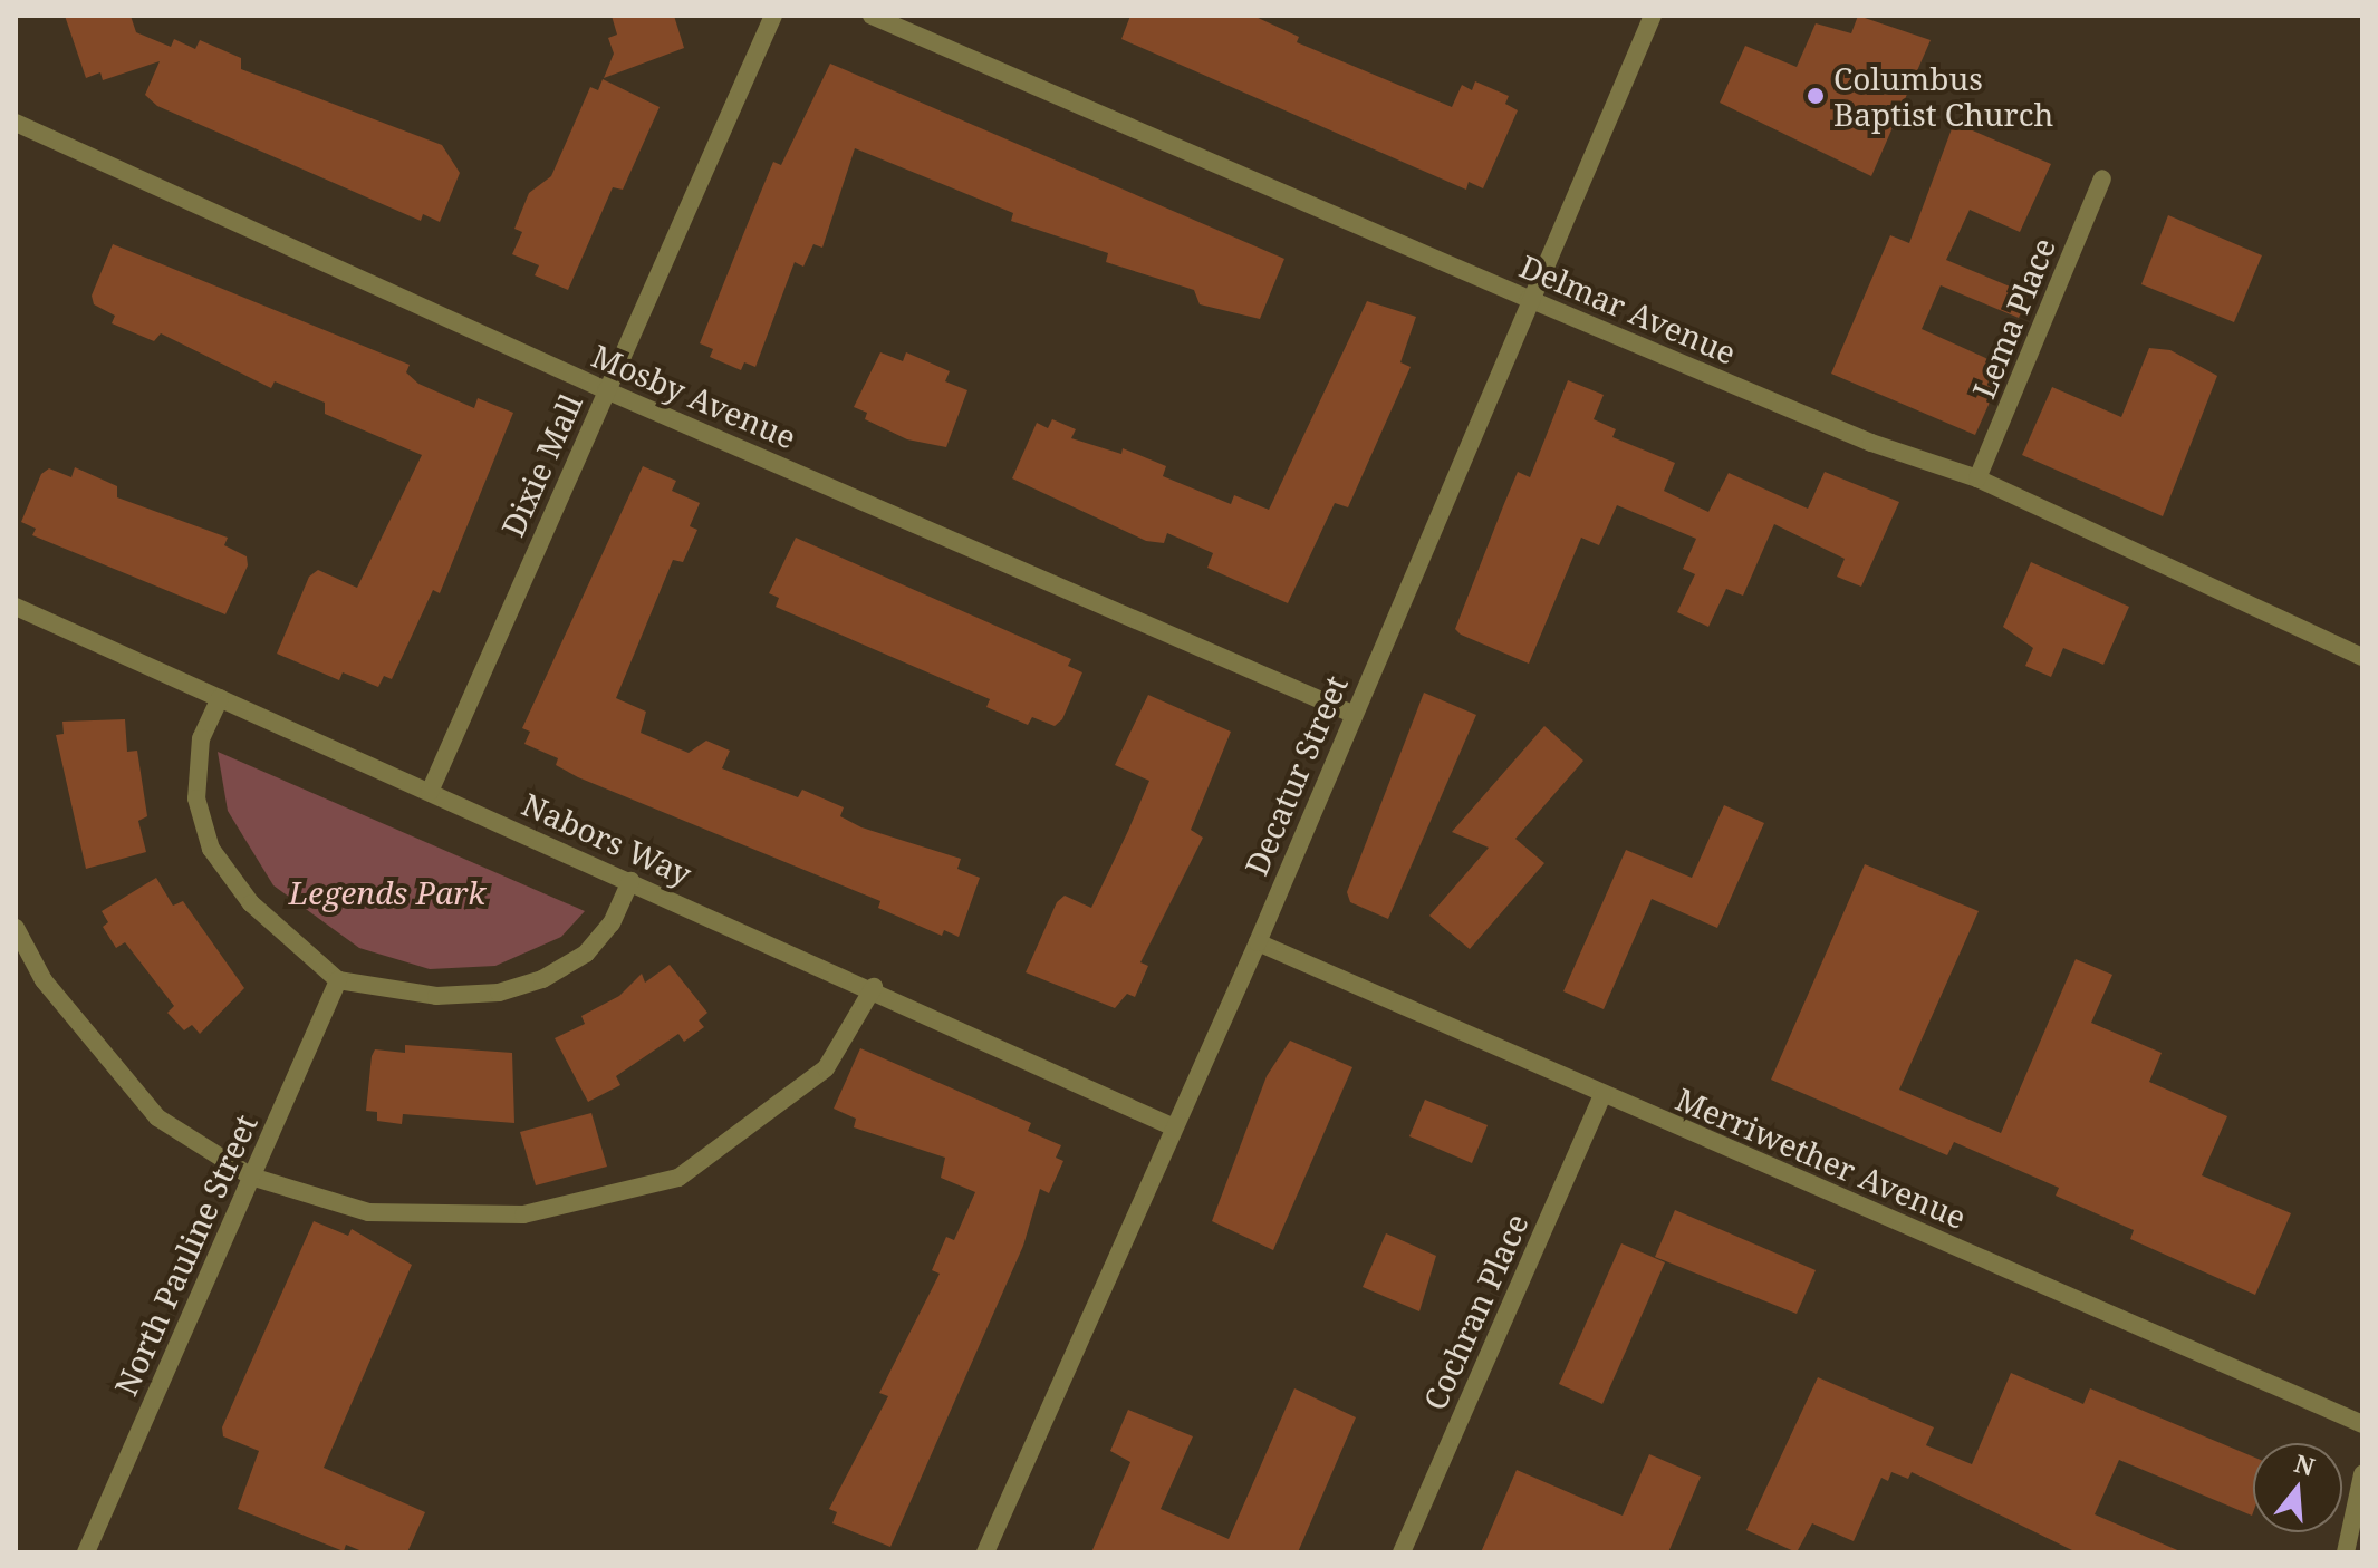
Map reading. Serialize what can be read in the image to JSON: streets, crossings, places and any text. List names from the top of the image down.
{
  "streets": {
    "street": [
      "Delmar Avenue",
      "Lema Place",
      "Mosby Avenue",
      "Dixie Mall",
      "Decatur Street",
      "Nabors Way",
      "Merriwether Avenue",
      "North Pauline Street",
      "Cochran Place"
    ]
  },
  "crossings": [
    ["Delmar Avenue", "Lema Place"],
    ["Delmar Avenue", "Decatur Street"],
    ["Mosby Avenue", "Dixie Mall"],
    ["Mosby Avenue", "Decatur Street"],
    ["Dixie Mall", "Nabors Way"],
    ["Decatur Street", "Nabors Way"],
    ["Decatur Street", "Merriwether Avenue"],
    ["Merriwether Avenue", "Cochran Place"]
  ],
  "parks": ["Legends Park"],
  "places": ["Columbus Baptist Church"],
  "north": "top"
}
